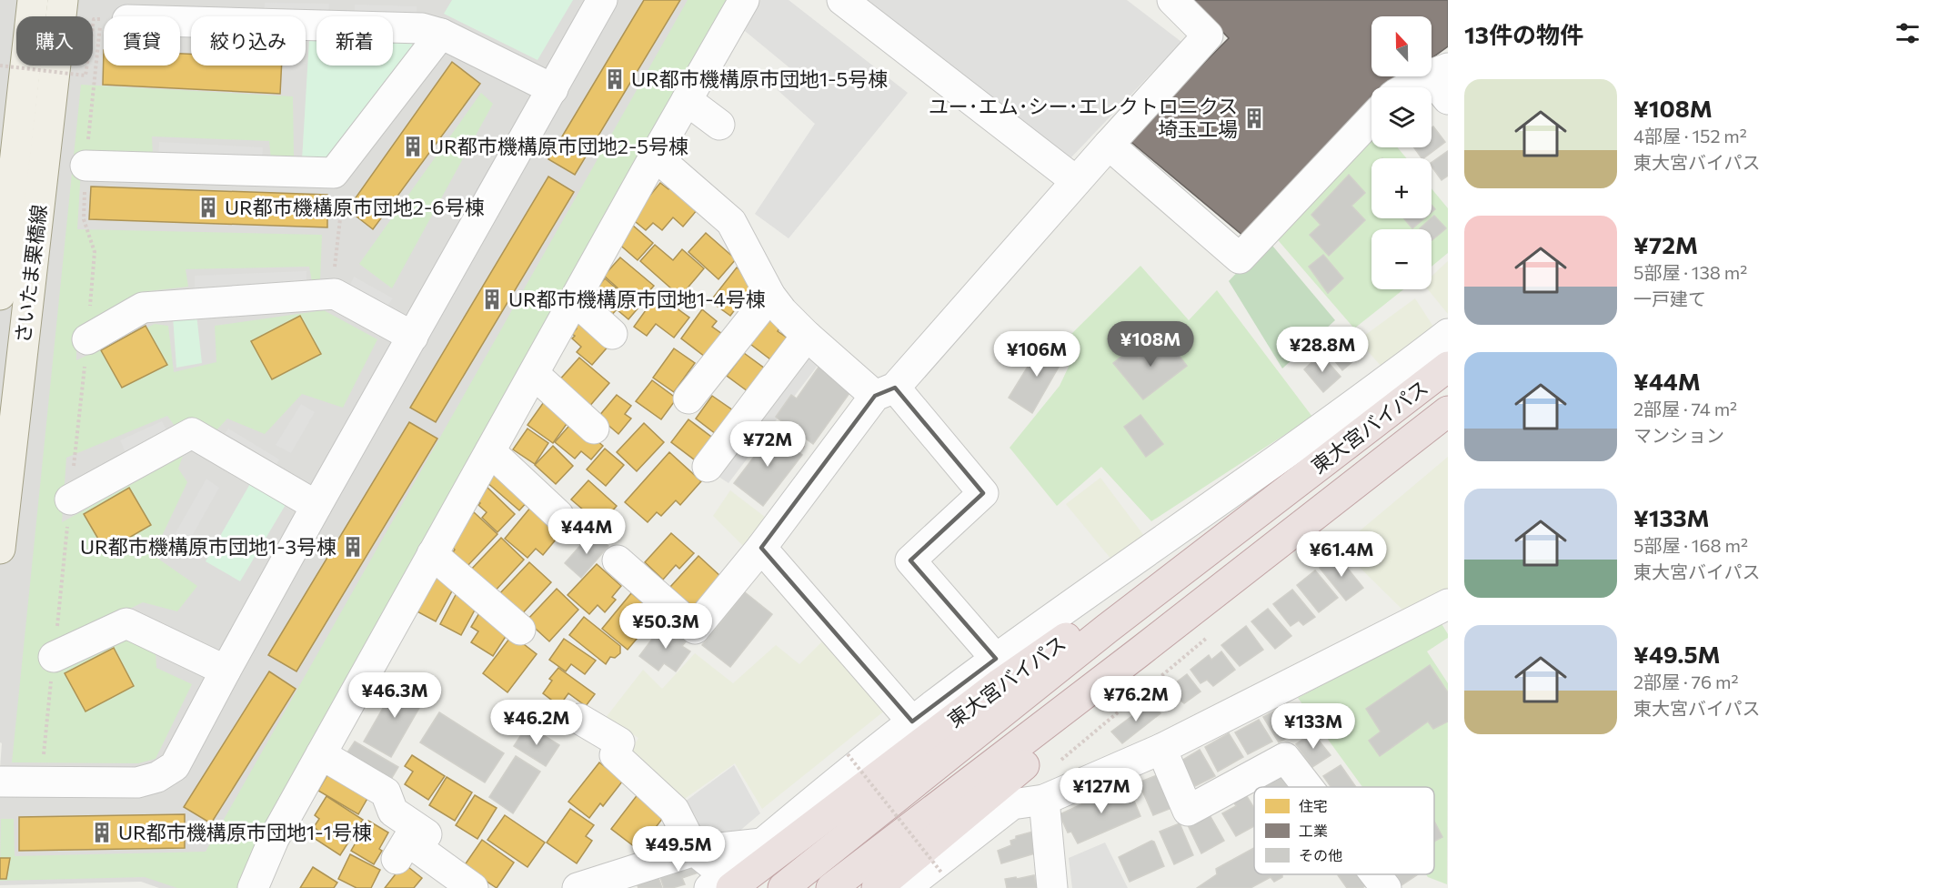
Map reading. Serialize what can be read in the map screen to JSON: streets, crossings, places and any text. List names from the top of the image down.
{
  "streets": {
    "highway": ["東大宮バイパス"],
    "main road": ["さいたま栗橋線"]
  },
  "places": {
    "building": [
      "UR都市機構原市団地1-5号棟",
      "ユー･エム･シー･エレクトロニクス 埼玉工場",
      "UR都市機構原市団地2-5号棟",
      "UR都市機構原市団地2-6号棟",
      "UR都市機構原市団地1-4号棟",
      "UR都市機構原市団地1-3号棟",
      "UR都市機構原市団地1-1号棟"
    ]
  },
  "legend": ["住宅", "工業", "その他"],
  "north": "top",
  "page": {
    "heading": "13件の物件",
    "map_buttons": ["+", "−"],
    "chip": [
      "購入",
      "賃貸",
      "絞り込み",
      "新着"
    ],
    "list": [
      {
        "name": "¥108M",
        "note": "4部屋 · 152 m² · 東大宮バイパス"
      },
      {
        "name": "¥72M",
        "note": "5部屋 · 138 m² · 一戸建て"
      },
      {
        "name": "¥44M",
        "note": "2部屋 · 74 m² · マンション"
      },
      {
        "name": "¥133M",
        "note": "5部屋 · 168 m² · 東大宮バイパス"
      },
      {
        "name": "¥49.5M",
        "note": "2部屋 · 76 m² · 東大宮バイパス"
      }
    ],
    "price": [
      "¥108M",
      "¥28.8M",
      "¥106M",
      "¥72M",
      "¥44M",
      "¥61.4M",
      "¥50.3M",
      "¥46.3M",
      "¥76.2M",
      "¥46.2M",
      "¥133M",
      "¥127M",
      "¥49.5M"
    ]
  }
}
